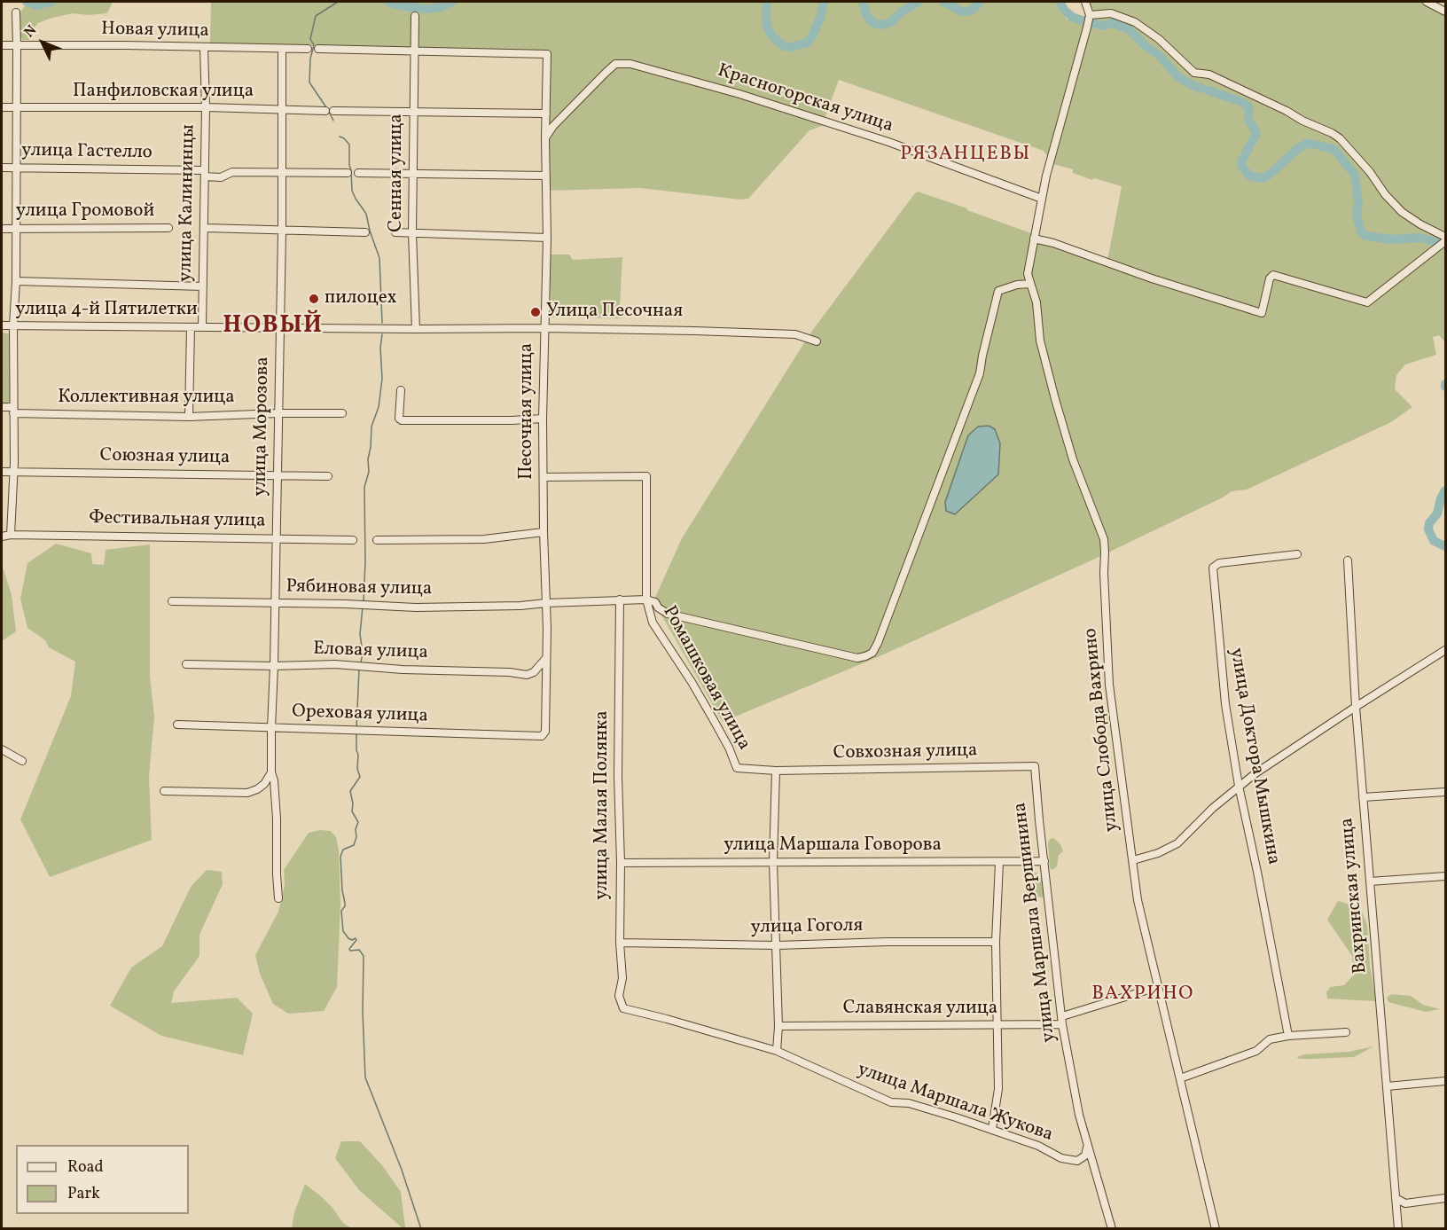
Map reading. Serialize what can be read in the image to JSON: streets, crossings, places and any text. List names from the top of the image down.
{
  "streets": {
    "street": [
      "Новая улица",
      "Панфиловская улица",
      "Красногорская улица",
      "улица Гастелло",
      "Сенная улица",
      "улица Калининцы",
      "улица Громовой",
      "улица 4-й Пятилетки",
      "Коллективная улица",
      "Песочная улица",
      "улица Морозова",
      "Союзная улица",
      "Фестивальная улица",
      "Рябиновая улица",
      "Еловая улица",
      "Ромашковая улица",
      "Ореховая улица",
      "улица Слобода Вахрино",
      "Совхозная улица",
      "улица Доктора Мышкина",
      "улица Малая Полянка",
      "улица Маршала Говорова",
      "Вахринская улица",
      "улица Маршала Вершинина",
      "улица Гоголя",
      "Славянская улица",
      "улица Маршала Жукова"
    ]
  },
  "crossings": [
    ["Новая улица", "улица Калининцы"],
    ["Новая улица", "улица Морозова"],
    ["Панфиловская улица", "улица Калининцы"],
    ["Панфиловская улица", "улица Морозова"],
    ["Красногорская улица", "Песочная улица"],
    ["Красногорская улица", "улица Слобода Вахрино"],
    ["улица Гастелло", "улица Калининцы"],
    ["улица Гастелло", "улица Морозова"],
    ["Сенная улица", "улица 4-й Пятилетки"],
    ["Сенная улица", "Песочная улица"],
    ["улица Калининцы", "улица 4-й Пятилетки"],
    ["улица 4-й Пятилетки", "Песочная улица"],
    ["улица 4-й Пятилетки", "улица Морозова"],
    ["Коллективная улица", "улица Морозова"],
    ["Песочная улица", "Рябиновая улица"],
    ["Песочная улица", "Еловая улица"],
    ["Песочная улица", "Ромашковая улица"],
    ["Песочная улица", "Ореховая улица"],
    ["улица Морозова", "Союзная улица"],
    ["улица Морозова", "Фестивальная улица"],
    ["улица Морозова", "Рябиновая улица"],
    ["улица Морозова", "Еловая улица"],
    ["улица Морозова", "Ореховая улица"],
    ["Рябиновая улица", "Ромашковая улица"],
    ["Рябиновая улица", "улица Малая Полянка"],
    ["Ромашковая улица", "Совхозная улица"],
    ["Совхозная улица", "улица Маршала Вершинина"],
    ["улица Малая Полянка", "улица Маршала Говорова"],
    ["улица Малая Полянка", "улица Гоголя"],
    ["улица Малая Полянка", "улица Маршала Жукова"],
    ["улица Маршала Говорова", "улица Маршала Вершинина"],
    ["улица Маршала Вершинина", "Славянская улица"],
    ["улица Маршала Вершинина", "улица Маршала Жукова"]
  ],
  "districts": ["РЯЗАНЦЕВЫ", "НОВЫЙ", "ВАХРИНО"],
  "places": ["пилоцех", "Улица Песочная"],
  "legend": ["Road", "Park"],
  "north": "top left"
}
